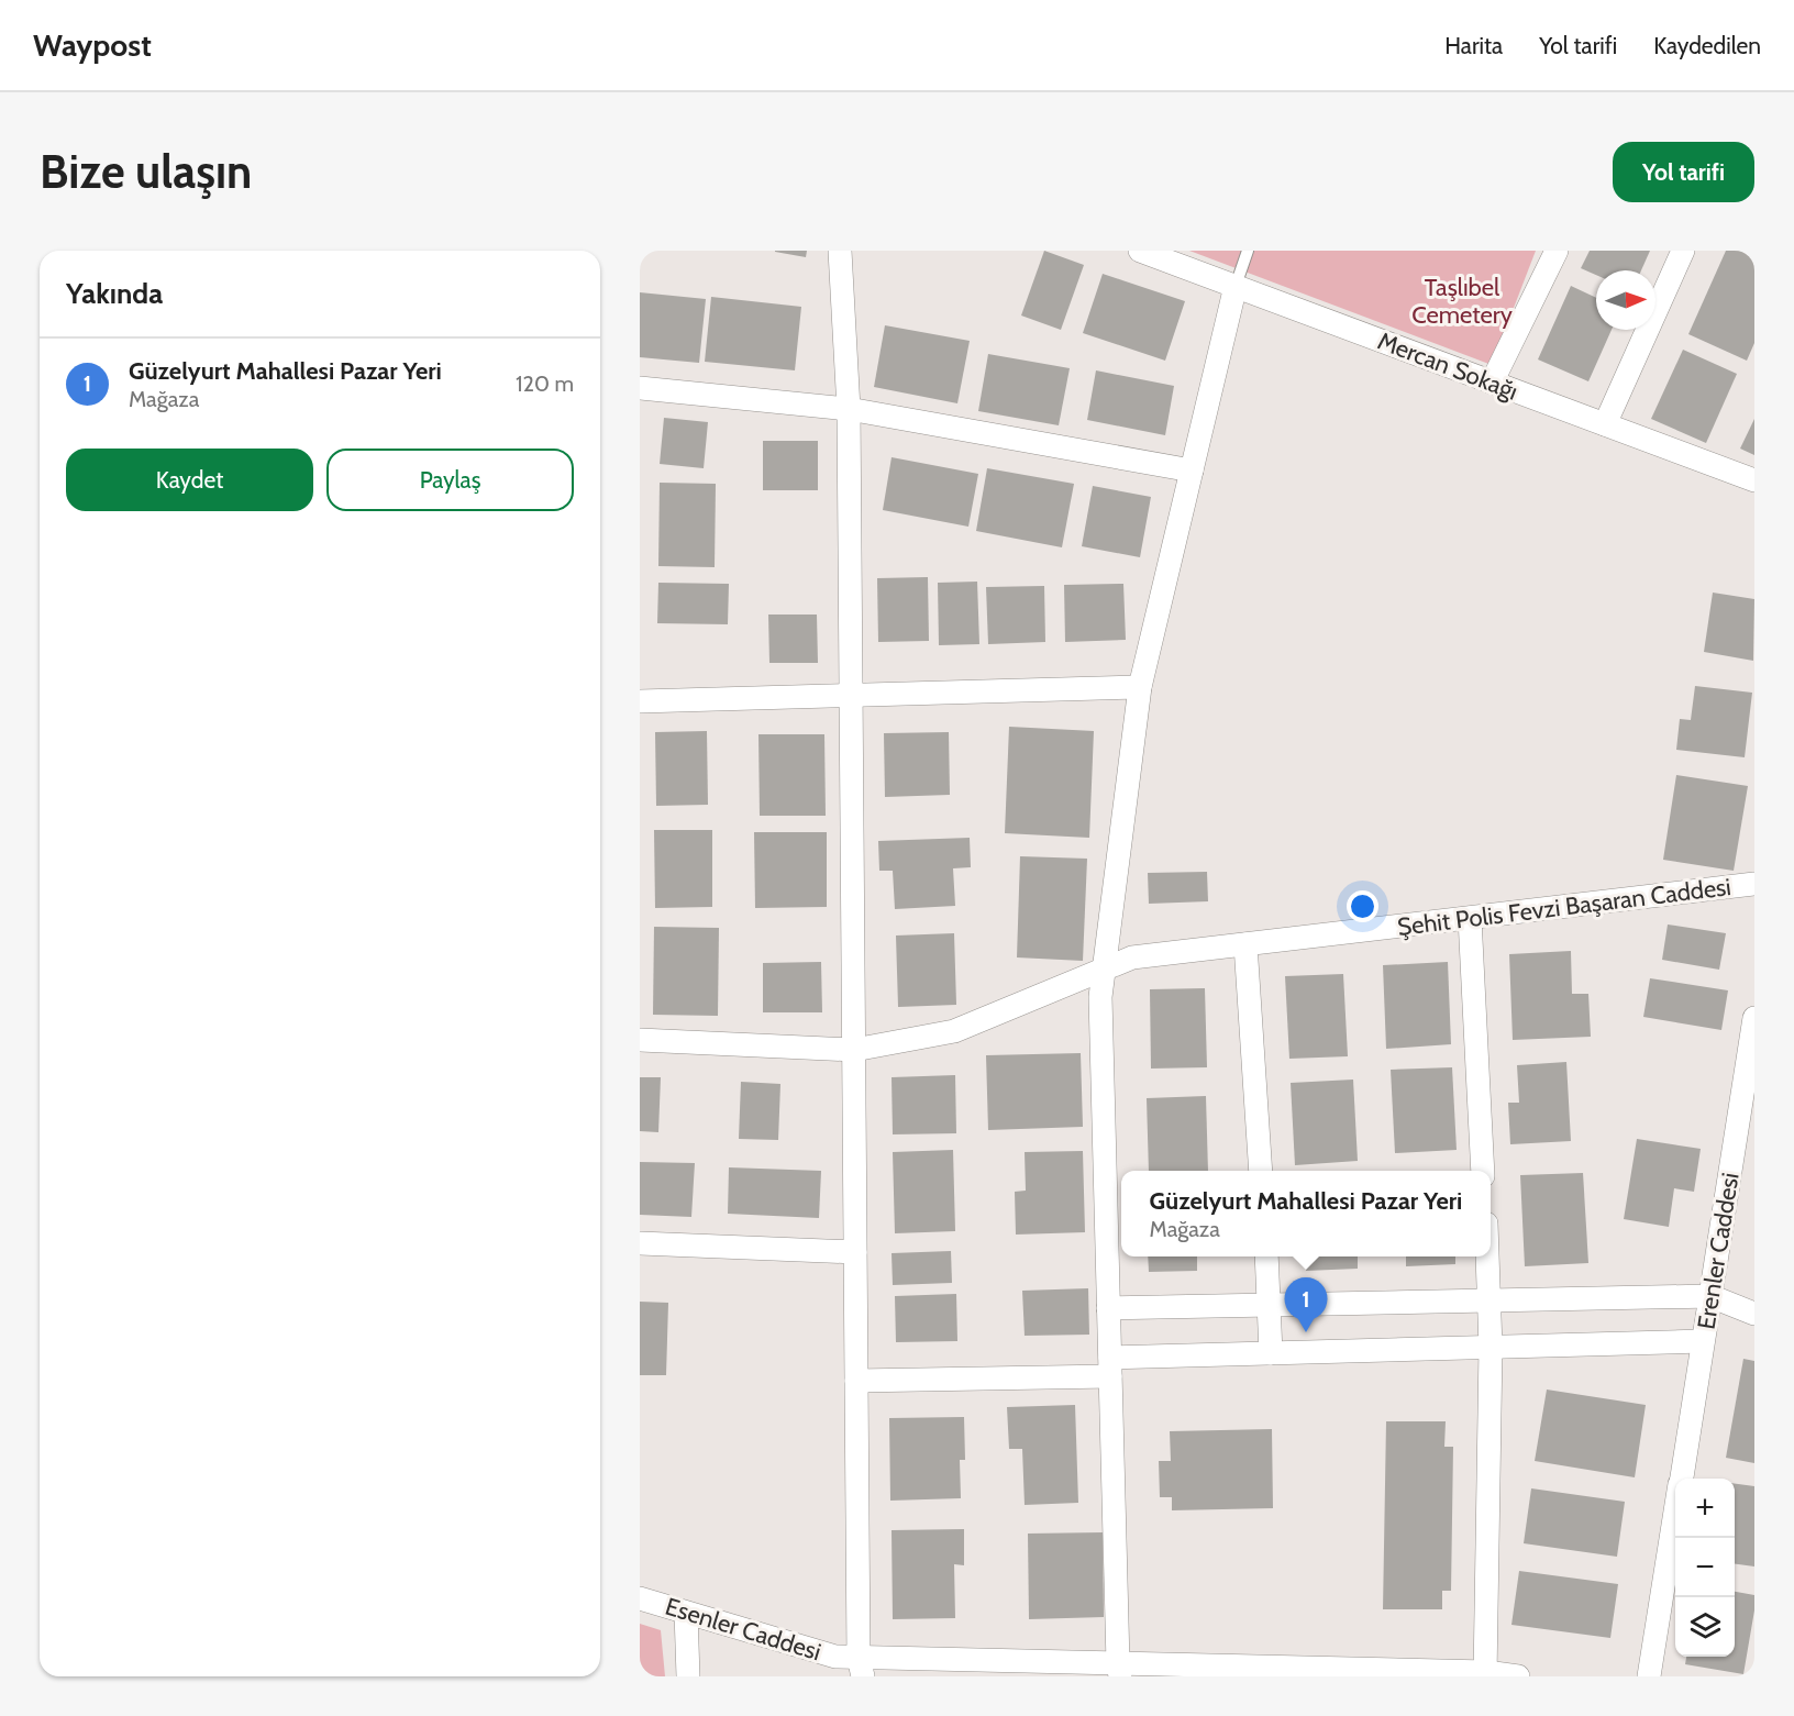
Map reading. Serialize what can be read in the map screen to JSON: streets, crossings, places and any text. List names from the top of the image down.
{
  "streets": {
    "street": [
      "Mercan Sokağı",
      "Şehit Polis Fevzi Başaran Caddesi",
      "Erenler Caddesi",
      "Esenler Caddesi"
    ]
  },
  "parks": ["Taşlıbel Cemetery"],
  "north": "right",
  "page": {
    "header": "Waypost",
    "nav": ["Harita", "Yol tarifi", "Kaydedilen"],
    "buttons": [
      "Yol tarifi",
      ["Kaydet", "Paylaş"]
    ],
    "title": "Bize ulaşın",
    "heading": "Yakında",
    "list": [
      {
        "mark": "1",
        "name": "Güzelyurt Mahallesi Pazar Yeri",
        "note": "Mağaza",
        "value": "120 m"
      }
    ],
    "popup": ["Güzelyurt Mahallesi Pazar Yeri", "Mağaza"],
    "pins": "1",
    "map_buttons": ["+", "−"]
  }
}
